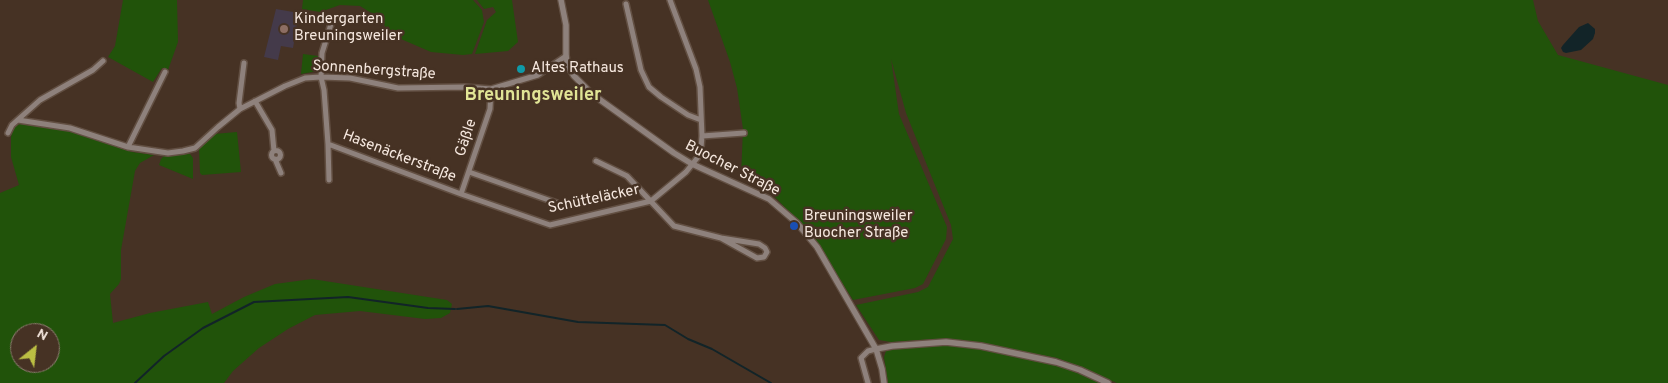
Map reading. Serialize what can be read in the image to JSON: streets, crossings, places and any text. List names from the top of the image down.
{
  "streets": {
    "street": [
      "Sonnenbergstraße",
      "Gäßle",
      "Hasenäckerstraße",
      "Buocher Straße",
      "Schütteläcker"
    ]
  },
  "crossings": [
    ["Sonnenbergstraße", "Gäßle"],
    ["Sonnenbergstraße", "Hasenäckerstraße"],
    ["Sonnenbergstraße", "Buocher Straße"],
    ["Gäßle", "Hasenäckerstraße"],
    ["Gäßle", "Schütteläcker"],
    ["Hasenäckerstraße", "Schütteläcker"],
    ["Buocher Straße", "Schütteläcker"]
  ],
  "districts": ["Breuningsweiler"],
  "places": ["Kindergarten Breuningsweiler", "Altes Rathaus", "Breuningsweiler Buocher Straße"],
  "north": "top right"
}
